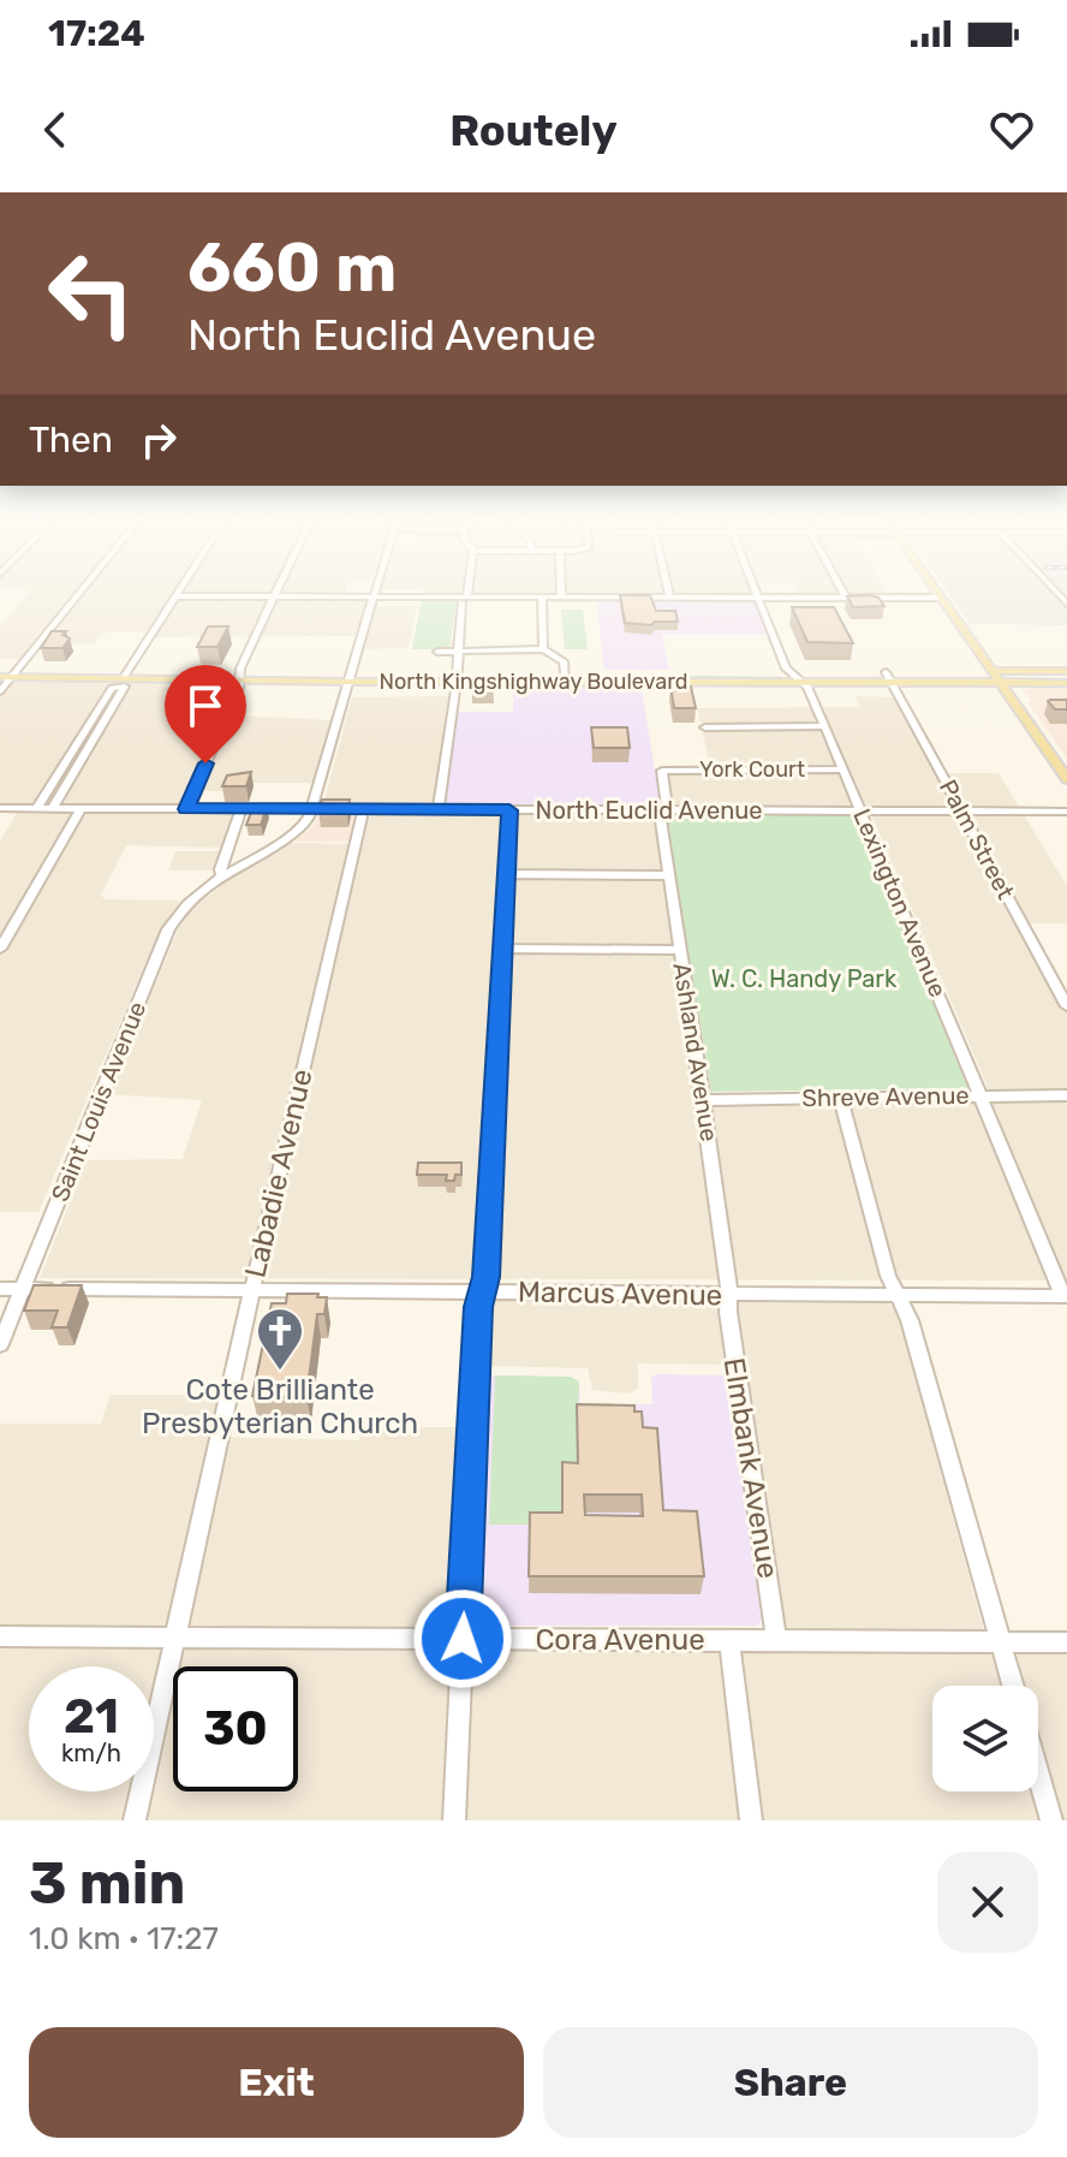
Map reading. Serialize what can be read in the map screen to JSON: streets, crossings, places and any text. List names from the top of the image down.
{
  "streets": {
    "main road": ["North Kingshighway Boulevard"],
    "street": [
      "York Court",
      "North Euclid Avenue",
      "Palm Street",
      "Lexington Avenue",
      "Ashland Avenue",
      "Shreve Avenue",
      "Saint Louis Avenue",
      "Labadie Avenue",
      "Marcus Avenue",
      "Elmbank Avenue",
      "Cora Avenue"
    ]
  },
  "crossings": [
    ["North Kingshighway Boulevard", "Palm Street"],
    ["North Kingshighway Boulevard", "Lexington Avenue"],
    ["North Kingshighway Boulevard", "Saint Louis Avenue"],
    ["York Court", "Lexington Avenue"],
    ["York Court", "Ashland Avenue"],
    ["North Euclid Avenue", "Palm Street"],
    ["North Euclid Avenue", "Lexington Avenue"],
    ["North Euclid Avenue", "Ashland Avenue"],
    ["North Euclid Avenue", "Saint Louis Avenue"],
    ["North Euclid Avenue", "Labadie Avenue"],
    ["Lexington Avenue", "Shreve Avenue"],
    ["Lexington Avenue", "Marcus Avenue"],
    ["Ashland Avenue", "Shreve Avenue"],
    ["Ashland Avenue", "Marcus Avenue"],
    ["Ashland Avenue", "Elmbank Avenue"],
    ["Saint Louis Avenue", "Marcus Avenue"],
    ["Labadie Avenue", "Marcus Avenue"],
    ["Labadie Avenue", "Cora Avenue"],
    ["Marcus Avenue", "Elmbank Avenue"],
    ["Elmbank Avenue", "Cora Avenue"]
  ],
  "parks": ["W. C. Handy Park"],
  "places": {
    "church": ["Cote Brilliante Presbyterian Church"]
  },
  "page": {
    "status": "17:24",
    "header": "Routely",
    "turn": ["660 m", "North Euclid Avenue"],
    "then": "Then",
    "speed": "21 km/h",
    "limit": "30",
    "heading": ["3 min", "1.0 km · 17:27"],
    "buttons": ["Exit", "Share"]
  }
}
